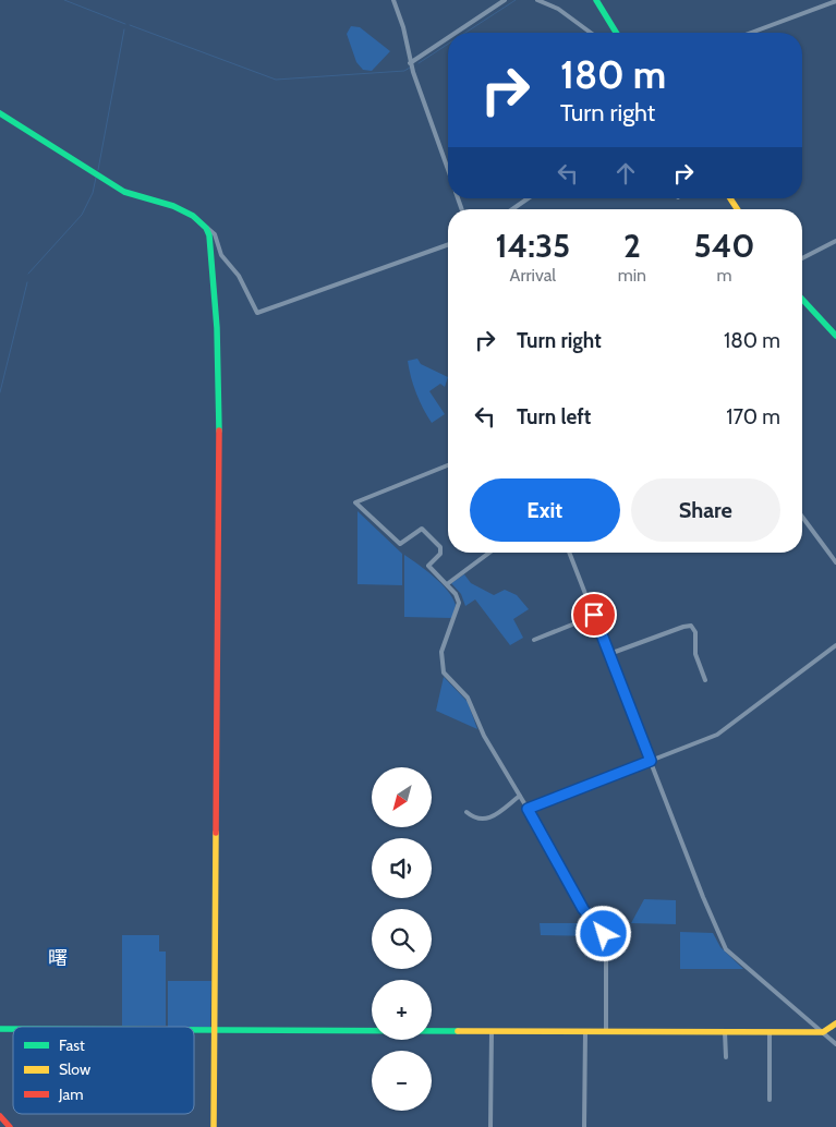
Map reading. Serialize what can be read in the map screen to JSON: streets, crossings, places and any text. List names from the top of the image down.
{
  "districts": ["曙"],
  "legend": ["Fast", "Slow", "Jam"],
  "north": "bottom left",
  "page": {
    "turn": ["180 m", "Turn right"],
    "eta": [
      "14:35",
      "Arrival",
      "2",
      "min",
      "540",
      "m"
    ],
    "list": [
      {
        "name": "Turn right",
        "value": "180 m"
      },
      {
        "name": "Turn left",
        "value": "170 m"
      }
    ],
    "buttons": ["Exit", "Share"],
    "map_buttons": ["+", "−"]
  }
}
